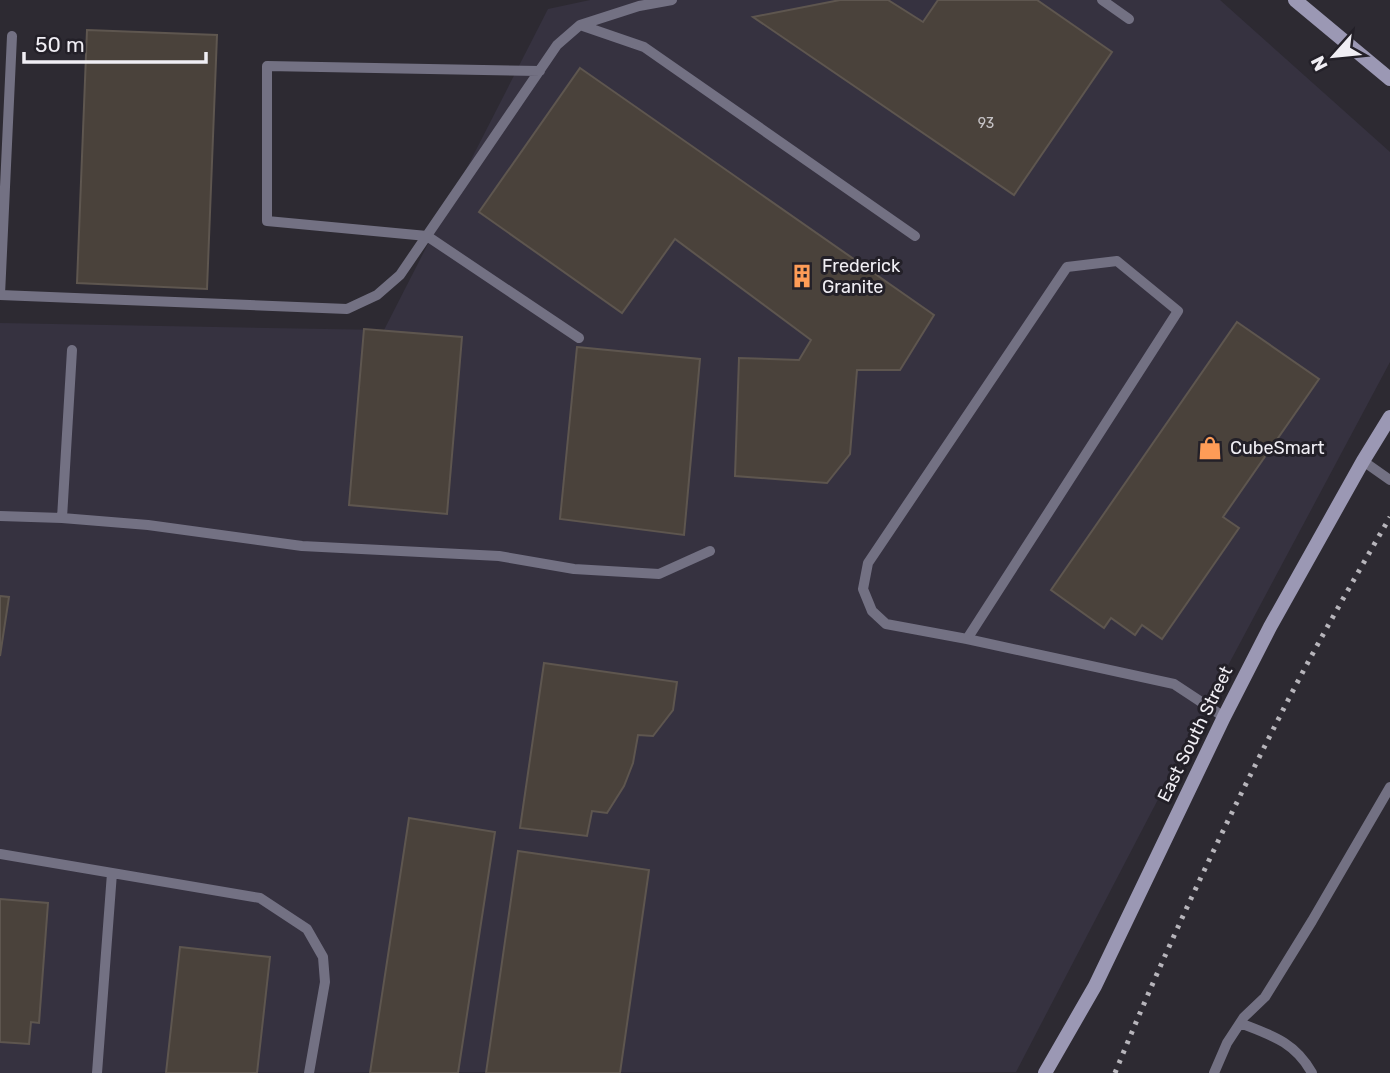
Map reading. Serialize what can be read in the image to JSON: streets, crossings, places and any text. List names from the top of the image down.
{
  "streets": {
    "main road": ["East South Street"]
  },
  "places": {
    "building": ["Frederick Granite"],
    "shop": ["CubeSmart"]
  },
  "house_numbers": ["93"],
  "scale_bar": "50 m",
  "north": "bottom left"
}
